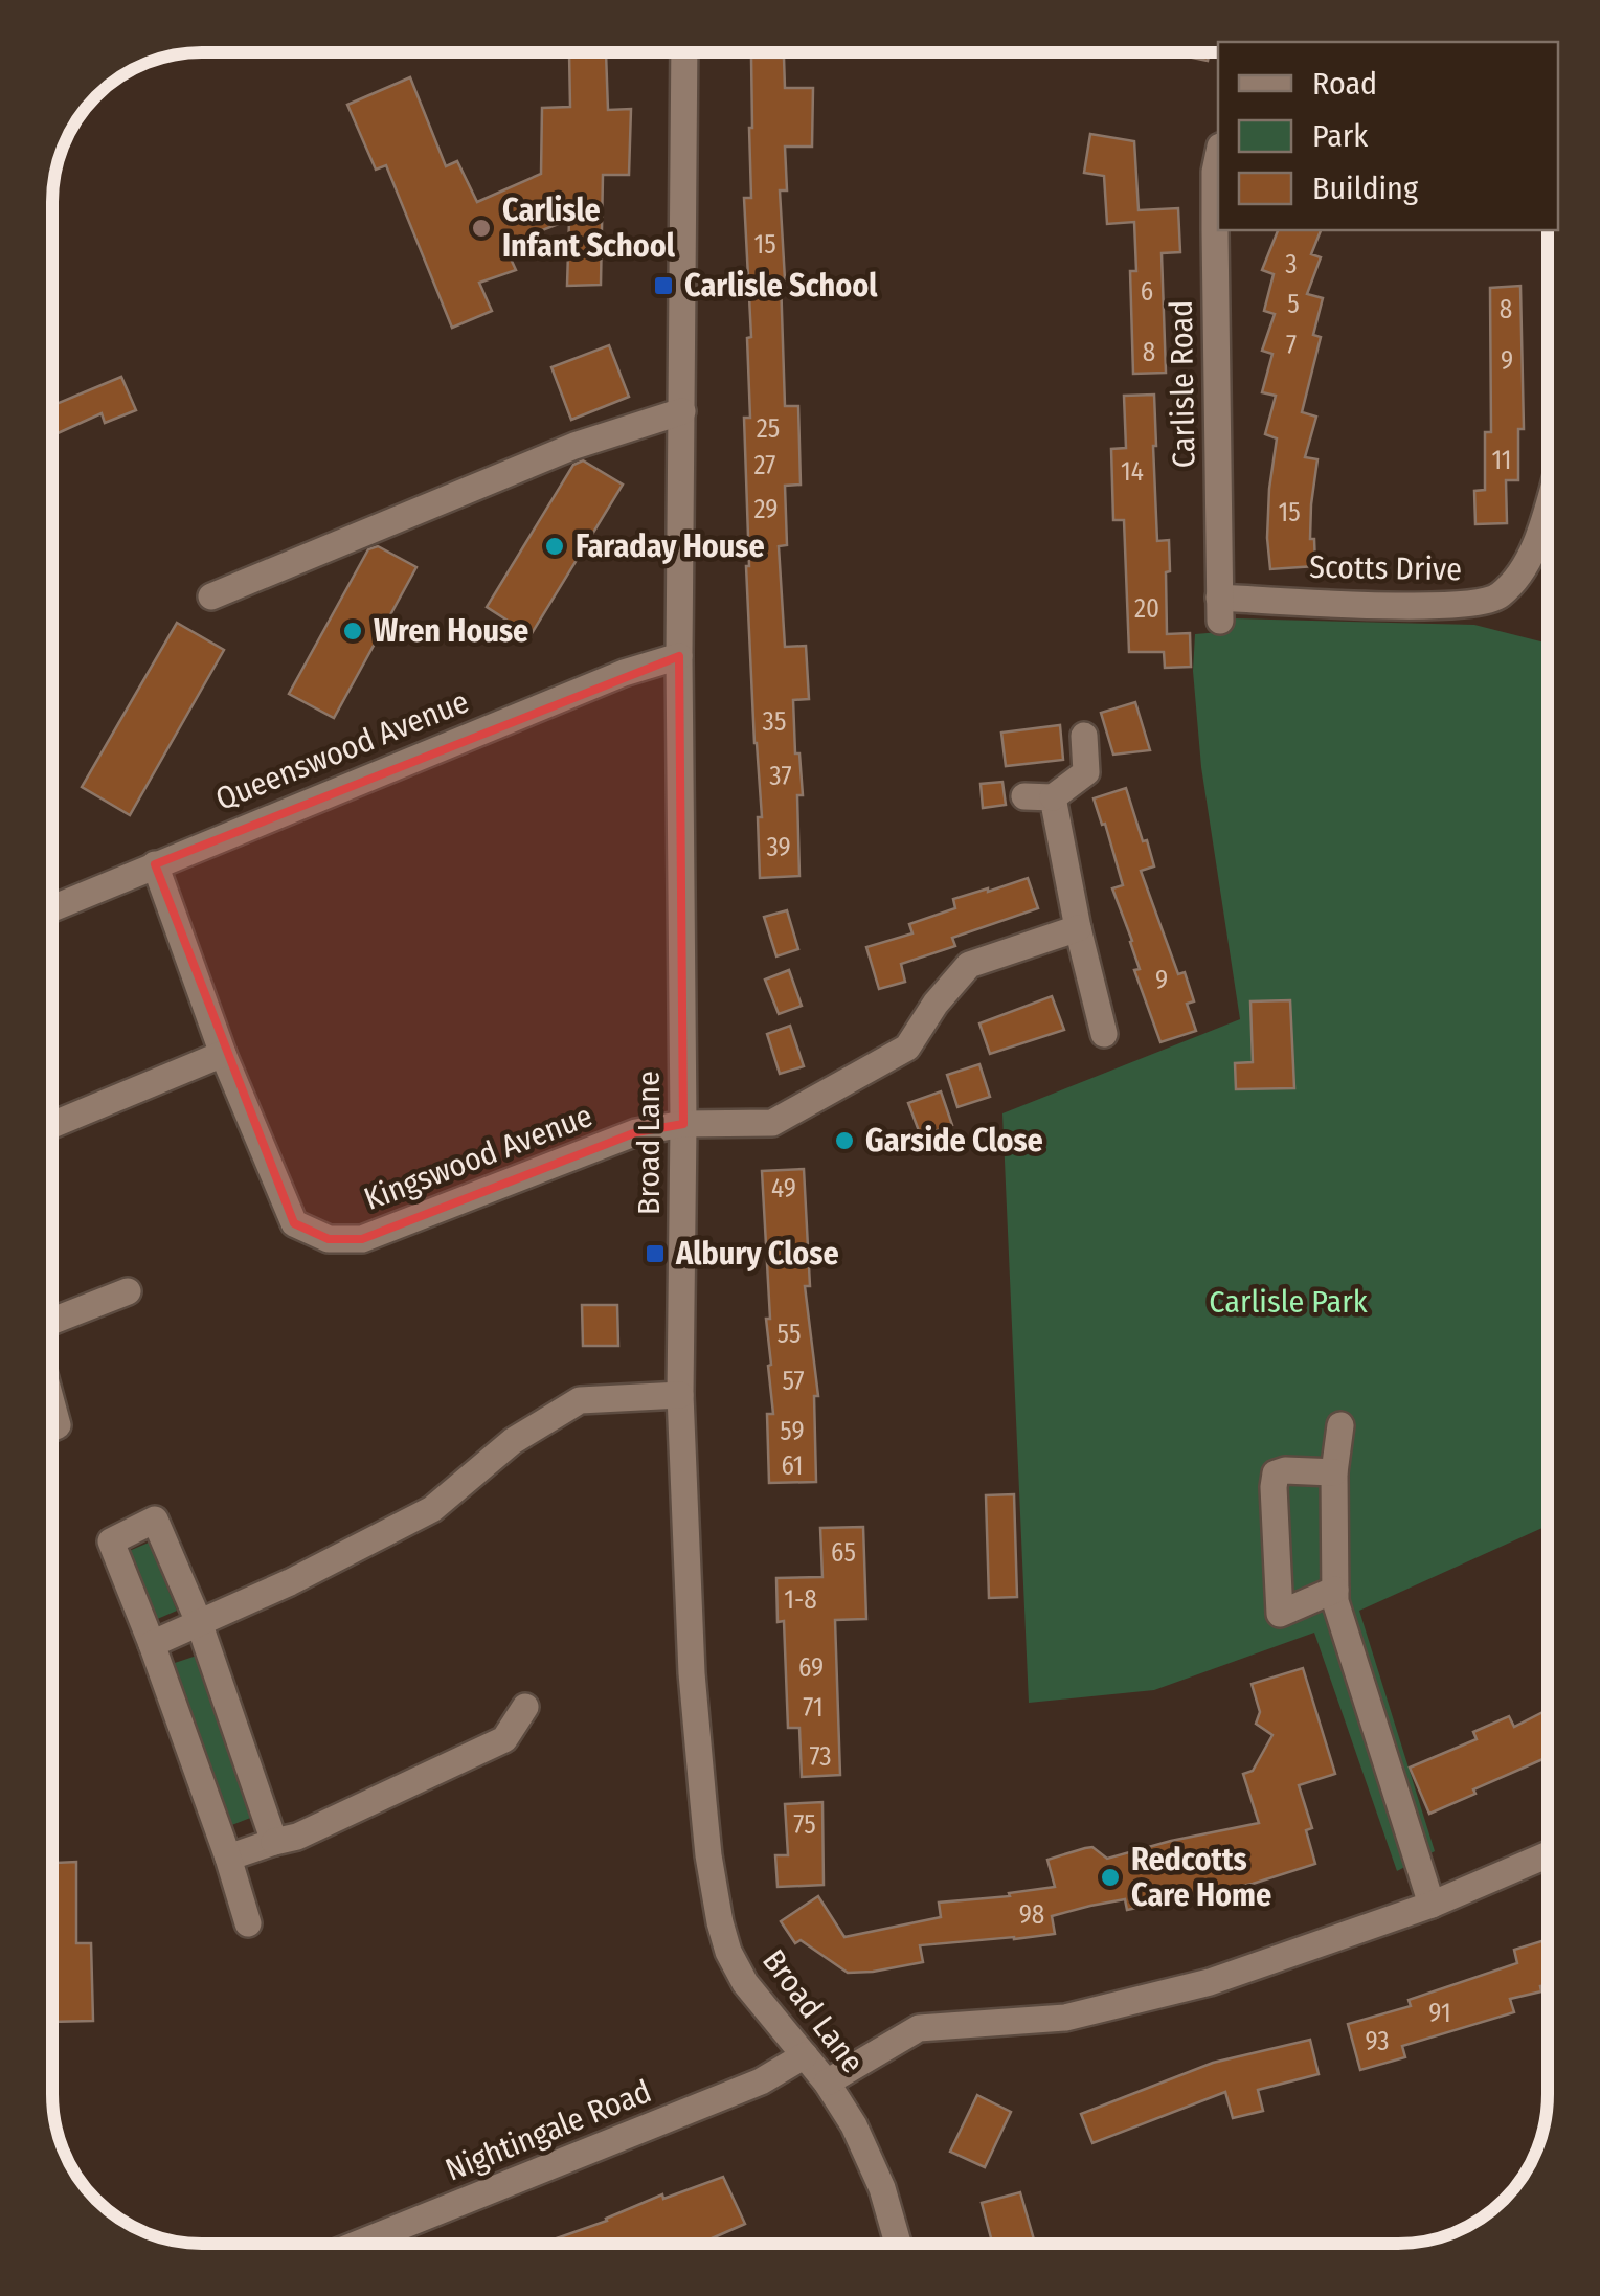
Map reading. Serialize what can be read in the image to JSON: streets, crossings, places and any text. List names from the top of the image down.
{
  "streets": {
    "street": [
      "Carlisle Road",
      "Scotts Drive",
      "Queenswood Avenue",
      "Broad Lane",
      "Kingswood Avenue",
      "Nightingale Road"
    ]
  },
  "crossings": [
    ["Carlisle Road", "Scotts Drive"],
    ["Queenswood Avenue", "Broad Lane"],
    ["Queenswood Avenue", "Kingswood Avenue"],
    ["Broad Lane", "Kingswood Avenue"],
    ["Broad Lane", "Nightingale Road"]
  ],
  "parks": ["Carlisle Park"],
  "places": {
    "other": [
      "Carlisle Infant School",
      "Faraday House",
      "Wren House",
      "Garside Close",
      "Redcotts Care Home"
    ],
    "transit": ["Carlisle School", "Albury Close"]
  },
  "house_numbers": [
    "15",
    "3",
    "6",
    "5",
    "8",
    "7",
    "8",
    "9",
    "25",
    "11",
    "27",
    "14",
    "29",
    "15",
    "20",
    "35",
    "37",
    "39",
    "9",
    "49",
    "55",
    "57",
    "59",
    "61",
    "65",
    "1-8",
    "69",
    "71",
    "73",
    "75",
    "98",
    "91",
    "93"
  ],
  "legend": ["Road", "Park", "Building"]
}
